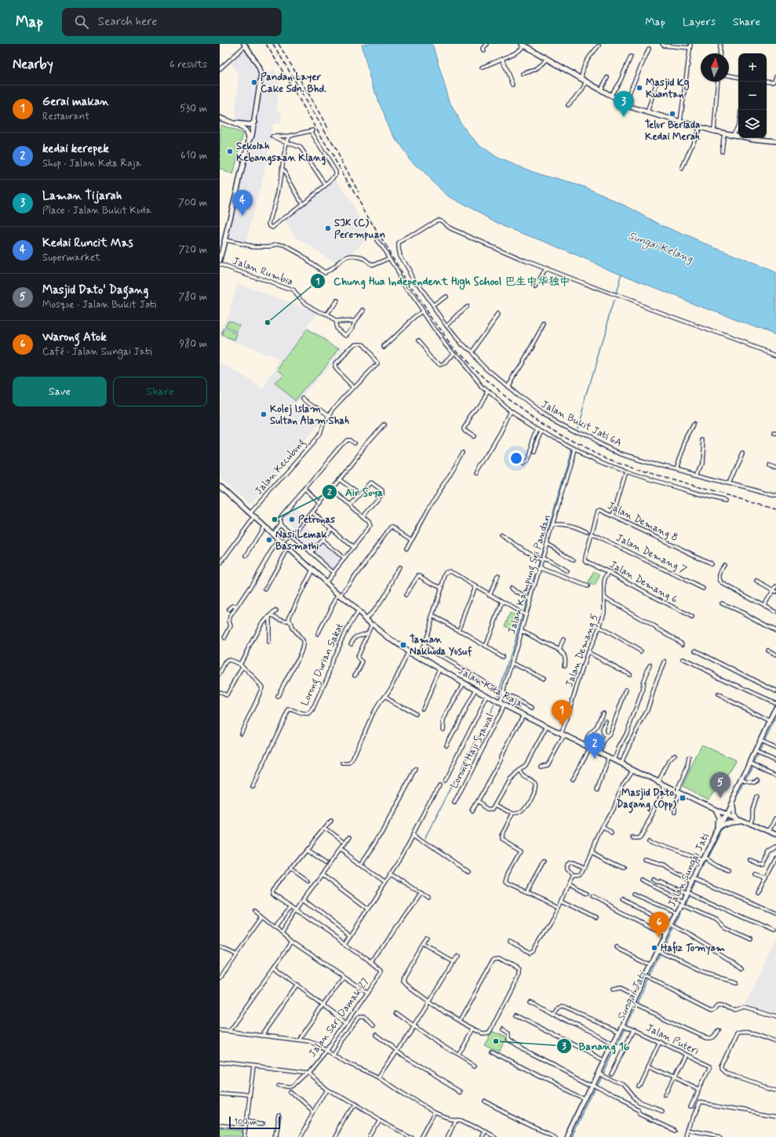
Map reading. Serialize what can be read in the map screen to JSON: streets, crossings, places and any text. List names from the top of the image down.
{
  "streets": {
    "main road": ["Jalan Kota Raja", "Jalan Sungai Jati"],
    "street": [
      "Jalan Rumbia",
      "Jalan Bukit Jati 6A",
      "Jalan Kecubung",
      "Jalan Demang 8",
      "Jalan Demang 7",
      "Jalan Kampung Sri Pandan",
      "Jalan Demang 6",
      "Jalan Demang 5",
      "Lorong Durian Sakat",
      "Lorong Haji Syawal",
      "Jalan Seri Damak 27",
      "Jalan Puteri"
    ]
  },
  "crossings": [
    ["Jalan Kecubung", "Jalan Kota Raja"],
    ["Jalan Demang 8", "Jalan Demang 7"],
    ["Jalan Demang 8", "Jalan Demang 6"],
    ["Jalan Kampung Sri Pandan", "Jalan Kota Raja"],
    ["Jalan Demang 6", "Jalan Demang 5"],
    ["Jalan Demang 5", "Jalan Kota Raja"],
    ["Lorong Durian Sakat", "Jalan Kota Raja"],
    ["Jalan Kota Raja", "Lorong Haji Syawal"],
    ["Jalan Kota Raja", "Jalan Sungai Jati"],
    ["Jalan Sungai Jati", "Jalan Puteri"]
  ],
  "water": ["Sungai Kelang", "Sungai Jati"],
  "places": {
    "other": [
      "Pandan Layer Cake Sdn. Bhd.",
      "Masjid Kg Kuantan",
      "Telur Berlada Kedai Merah",
      "Sekolah Kebangsaan Klang",
      "SJK (C) Perempuan",
      "Chung Hua Independent High School 巴生中华独中",
      "Kolej Islam Sultan Alam Shah",
      "Air Soya",
      "Petronas",
      "Nasi Lemak Basmathi",
      "Hafiz Tomyam",
      "Banang 16"
    ],
    "transit": ["Taman Nakhoda Yusuf", "Masjid Dato' Dagang (Opp)"]
  },
  "scale_bar": "100 m",
  "north": "top",
  "page": {
    "header": "Map",
    "search": "Search here",
    "nav": ["Map", "Layers", "Share"],
    "heading": ["Nearby", "6 results"],
    "map_buttons": ["+", "−"],
    "list": [
      {
        "mark": "1",
        "name": "Gerai makan",
        "note": "Restaurant",
        "value": "530 m"
      },
      {
        "mark": "2",
        "name": "kedai kerepek",
        "note": "Shop · Jalan Kota Raja",
        "value": "610 m"
      },
      {
        "mark": "3",
        "name": "Laman Tijarah",
        "note": "Place · Jalan Bukit Kuda",
        "value": "700 m"
      },
      {
        "mark": "4",
        "name": "Kedai Runcit Mas",
        "note": "Supermarket",
        "value": "720 m"
      },
      {
        "mark": "5",
        "name": "Masjid Dato' Dagang",
        "note": "Mosque · Jalan Bukit Jati",
        "value": "780 m"
      },
      {
        "mark": "6",
        "name": "Warong Atok",
        "note": "Café · Jalan Sungai Jati",
        "value": "980 m"
      }
    ],
    "pins": [
      "3",
      "4",
      "1",
      "2",
      "5",
      "6"
    ],
    "buttons": ["Save", "Share"],
    "scale": "100 m"
  }
}
